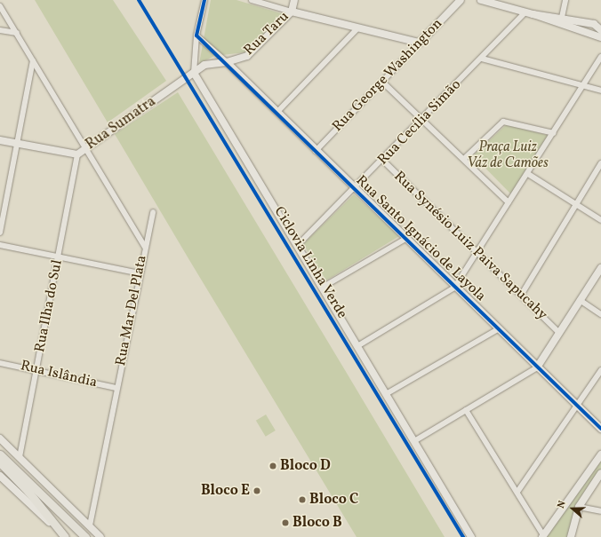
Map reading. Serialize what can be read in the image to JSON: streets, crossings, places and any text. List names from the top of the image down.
{
  "streets": {
    "street": [
      "Rua Taru",
      "Rua George Washington",
      "Rua Cecília Simão",
      "Rua Sumatra",
      "Rua Santo Ignácio de Layola",
      "Rua Synésio Luiz Paiva Sapucahy",
      "Rua Ilha do Sul",
      "Rua Mar Del Plata",
      "Rua Islândia"
    ],
    "cycle path": ["Ciclovia Linha Verde"]
  },
  "crossings": [
    ["Rua Taru", "Rua Sumatra"],
    ["Rua Taru", "Rua Santo Ignácio de Layola"],
    ["Rua George Washington", "Rua Santo Ignácio de Layola"],
    ["Rua Cecília Simão", "Rua Santo Ignácio de Layola"],
    ["Rua Cecília Simão", "Rua Synésio Luiz Paiva Sapucahy"],
    ["Rua Sumatra", "Rua Ilha do Sul"],
    ["Rua Sumatra", "Rua Mar Del Plata"],
    ["Rua Ilha do Sul", "Rua Islândia"],
    ["Rua Mar Del Plata", "Rua Islândia"]
  ],
  "parks": ["Praça Luiz Váz de Camões"],
  "places": [
    "Bloco D",
    "Bloco E",
    "Bloco C",
    "Bloco B"
  ],
  "north": "left"
}
